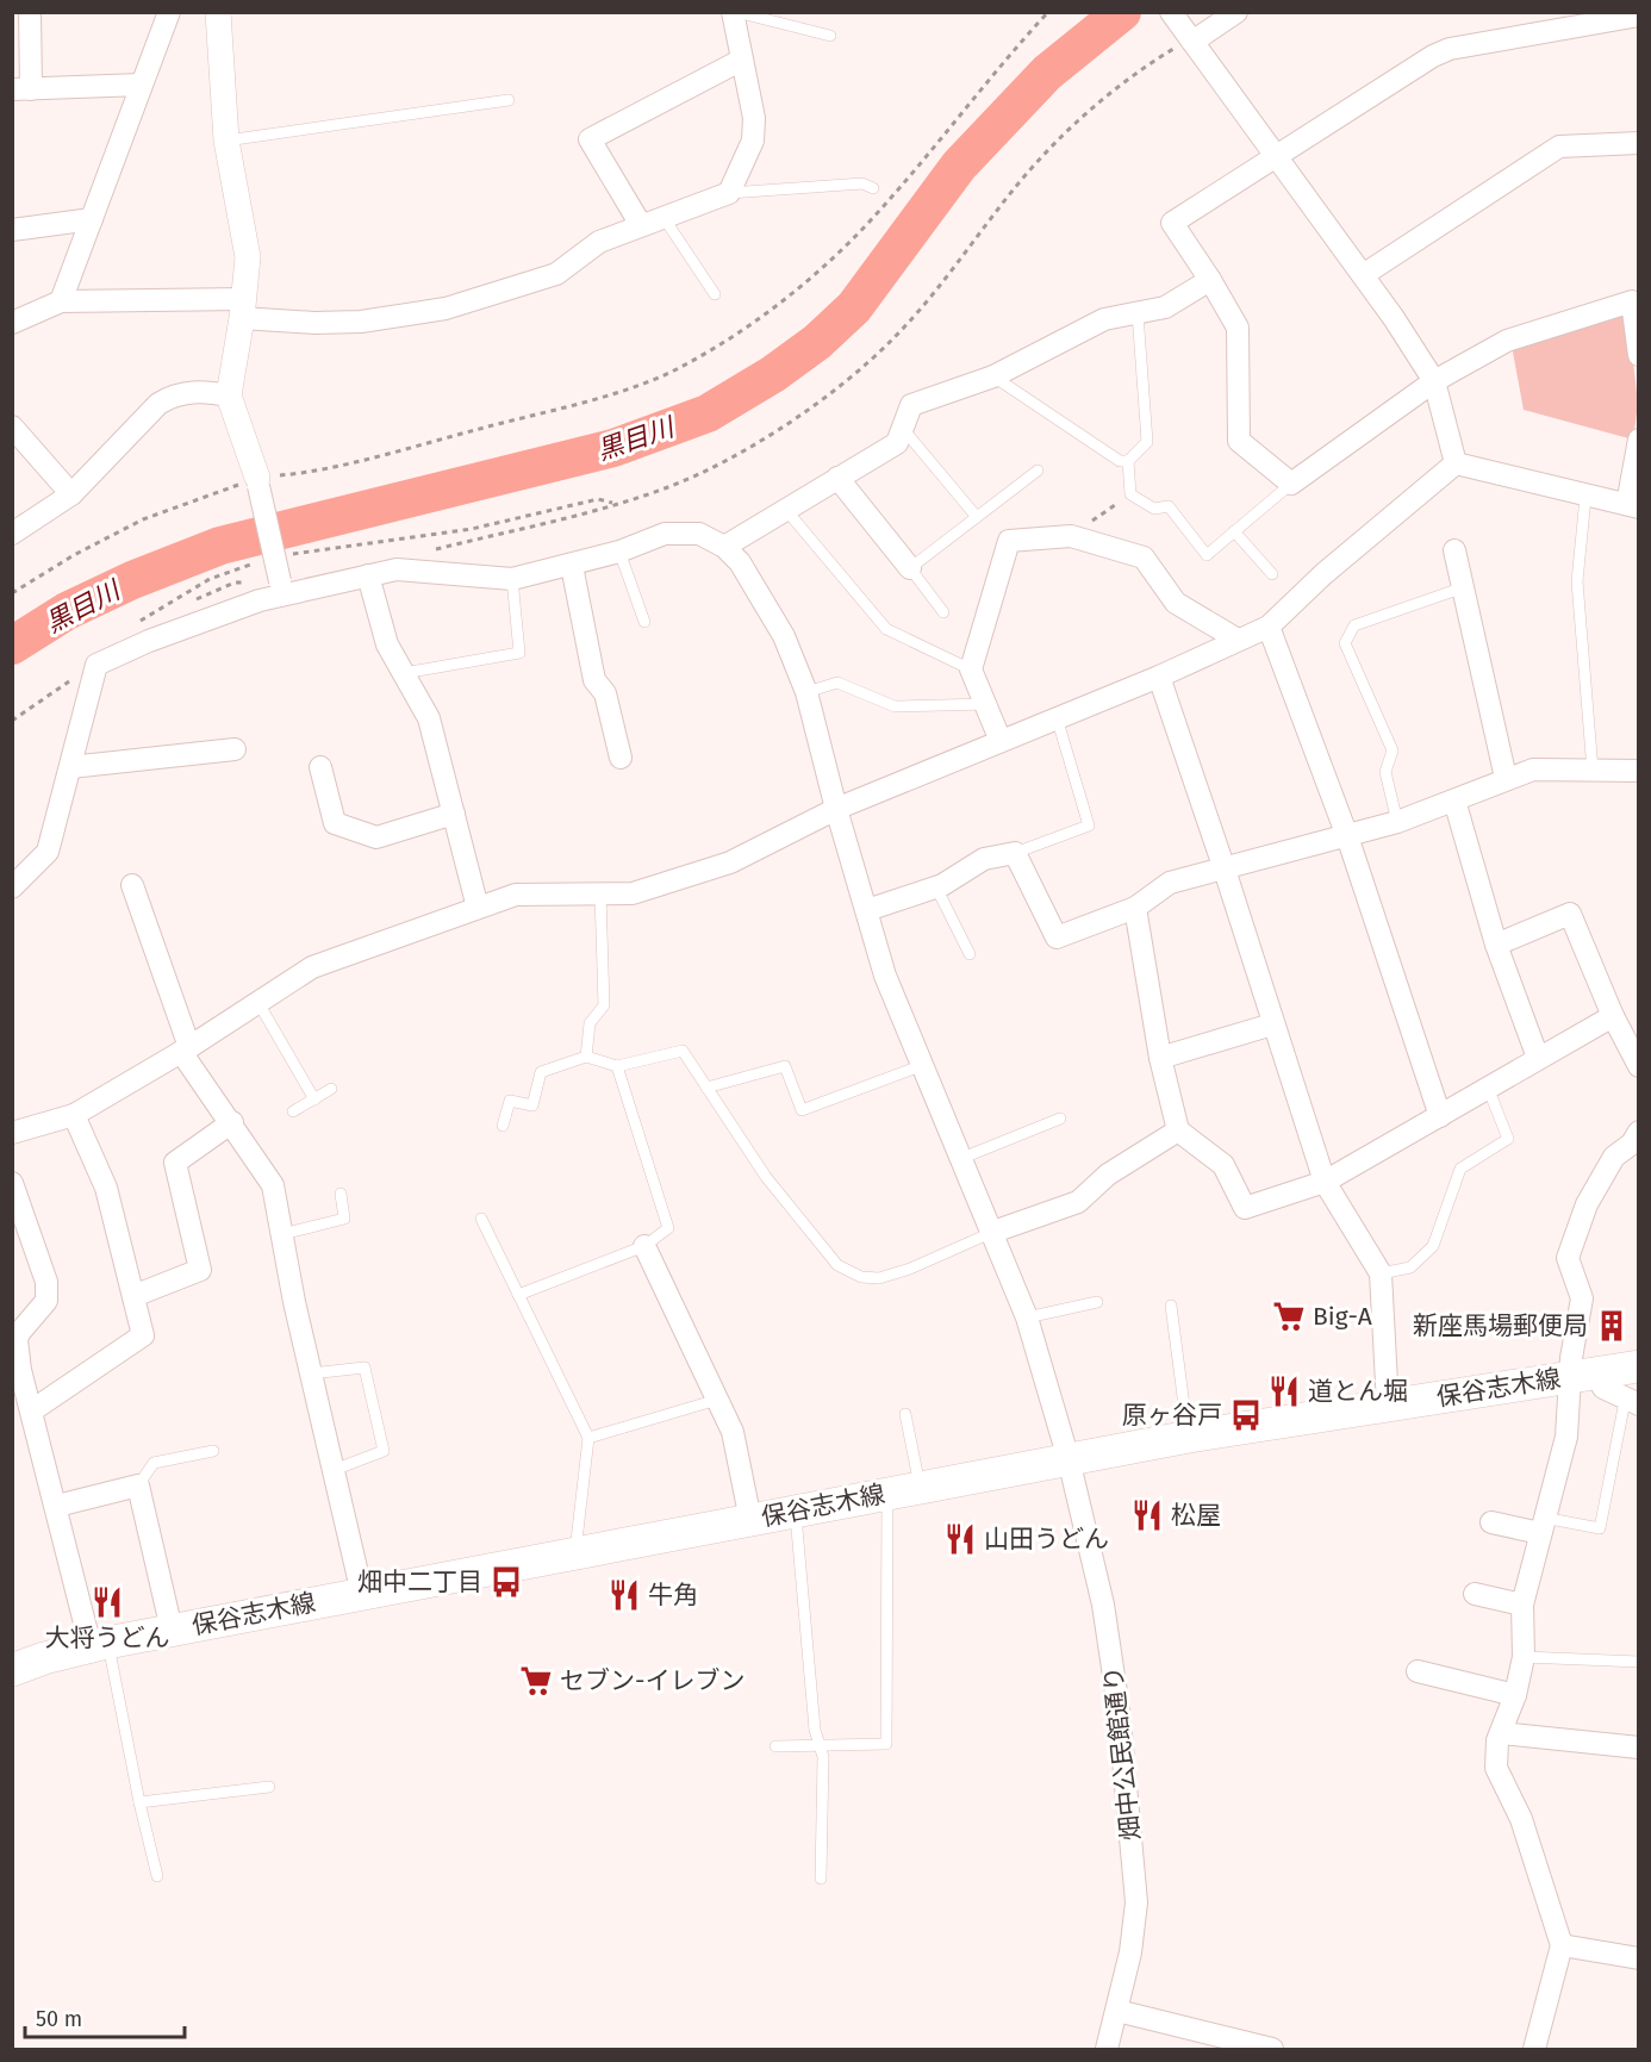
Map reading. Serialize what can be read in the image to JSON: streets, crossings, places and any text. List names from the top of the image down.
{
  "streets": {
    "main road": ["保谷志木線"],
    "street": ["畑中公民館通り"]
  },
  "crossings": [
    ["保谷志木線", "畑中公民館通り"]
  ],
  "water": ["黒目川"],
  "places": {
    "supermarket": ["Big-A", "セブン-イレブン"],
    "building": ["新座馬場郵便局"],
    "restaurant": [
      "道とん堀",
      "松屋",
      "山田うどん",
      "牛角",
      "大将うどん"
    ],
    "bus stop": ["原ヶ谷戸", "畑中二丁目"]
  },
  "scale_bar": "50 m"
}
